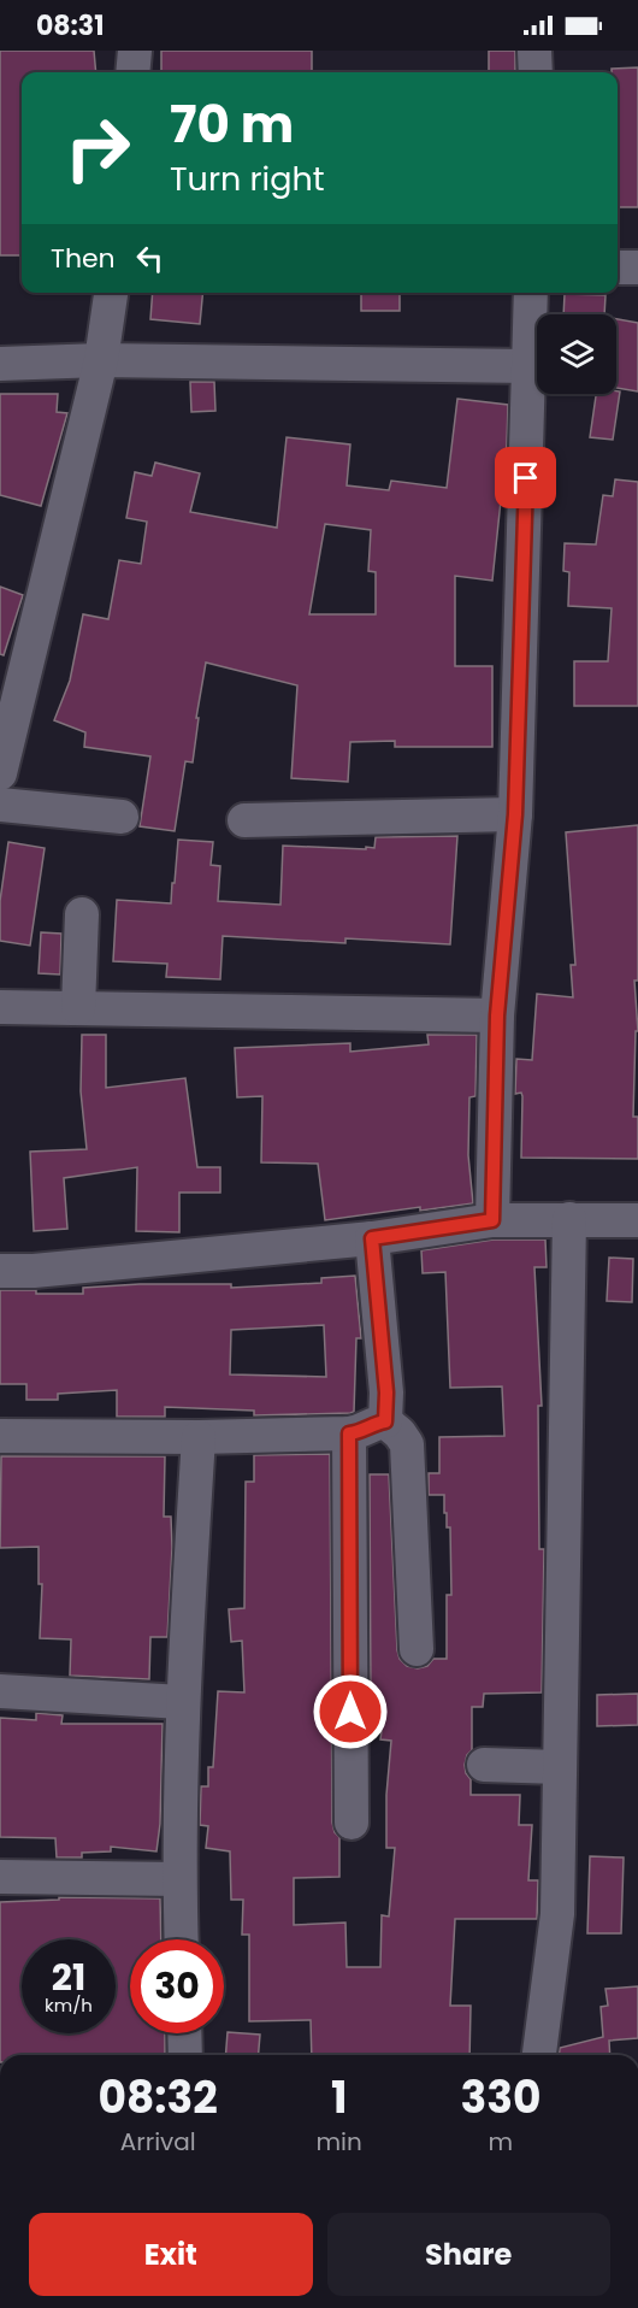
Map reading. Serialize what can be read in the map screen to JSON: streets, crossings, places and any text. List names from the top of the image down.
{
  "page": {
    "status": "08:31",
    "turn": ["70 m", "Turn right"],
    "then": "Then",
    "speed": "21 km/h",
    "limit": "30",
    "eta": [
      "08:32",
      "Arrival",
      "1",
      "min",
      "330",
      "m"
    ],
    "buttons": ["Exit", "Share"]
  }
}
